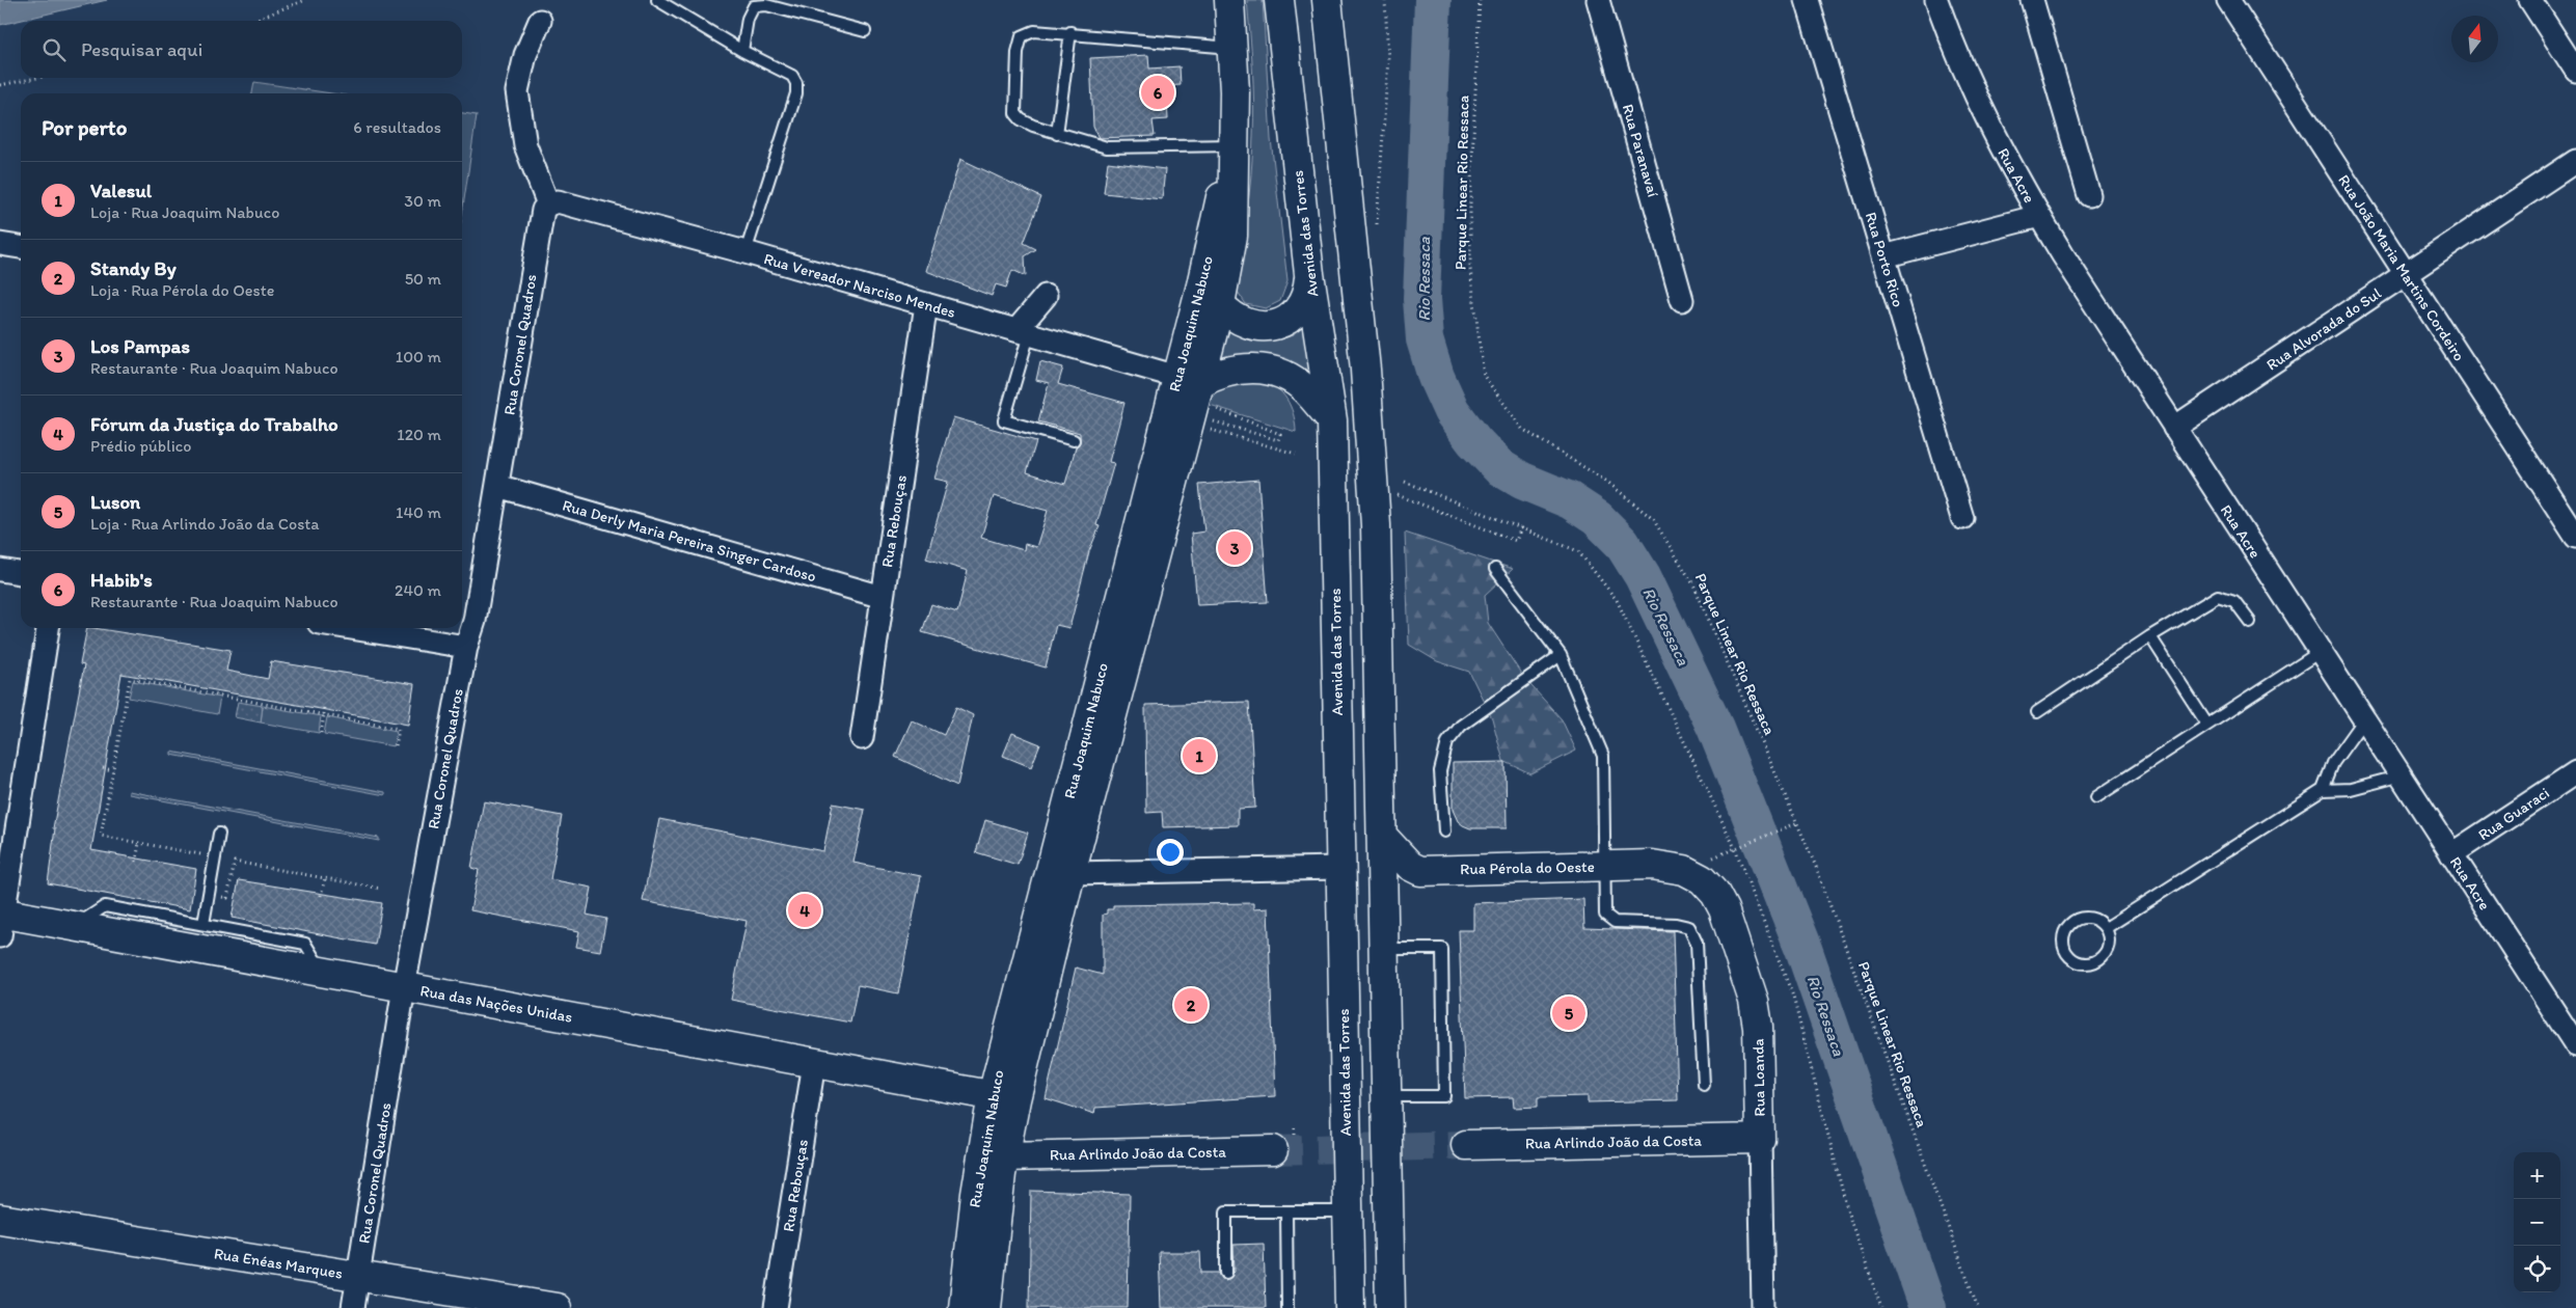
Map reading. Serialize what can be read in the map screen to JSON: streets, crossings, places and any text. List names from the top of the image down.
{
  "streets": {
    "main road": [
      "Avenida das Torres",
      "Rua Joaquim Nabuco",
      "Rua Pérola do Oeste",
      "Rua das Nações Unidas",
      "Rua Loanda",
      "Rua Arlindo João da Costa",
      "Rua Enéas Marques"
    ],
    "street": [
      "Rua Paranavaí",
      "Rua Acre",
      "Rua Porto Rico",
      "Rua João Maria Martins Cordeiro",
      "Rua Vereador Narciso Mendes",
      "Rua Alvorada do Sul",
      "Rua Coronel Quadros",
      "Rua Rebouças",
      "Rua Derly Maria Pereira Singer Cardoso",
      "Rua Guaraci"
    ],
    "path": ["Parque Linear Rio Ressaca"]
  },
  "crossings": [
    ["Rua Acre", "Rua Alvorada do Sul"],
    ["Rua Acre", "Rua Guaraci"],
    ["Rua João Maria Martins Cordeiro", "Rua Alvorada do Sul"],
    ["Rua Vereador Narciso Mendes", "Rua Joaquim Nabuco"],
    ["Rua Vereador Narciso Mendes", "Rua Coronel Quadros"],
    ["Rua Vereador Narciso Mendes", "Rua Rebouças"],
    ["Rua Joaquim Nabuco", "Rua das Nações Unidas"],
    ["Rua Joaquim Nabuco", "Rua Arlindo João da Costa"],
    ["Rua Coronel Quadros", "Rua Derly Maria Pereira Singer Cardoso"],
    ["Rua Coronel Quadros", "Rua das Nações Unidas"],
    ["Rua Coronel Quadros", "Rua Enéas Marques"],
    ["Rua Rebouças", "Rua Derly Maria Pereira Singer Cardoso"],
    ["Rua Rebouças", "Rua das Nações Unidas"],
    ["Rua Pérola do Oeste", "Rua Loanda"],
    ["Rua Loanda", "Rua Arlindo João da Costa"]
  ],
  "water": ["Rio Ressaca"],
  "north": "top",
  "page": {
    "search": "Pesquisar aqui",
    "pins": [
      "6",
      "3",
      "1",
      "4",
      "2",
      "5"
    ],
    "heading": ["Por perto", "6 resultados"],
    "list": [
      {
        "mark": "1",
        "name": "Valesul",
        "note": "Loja · Rua Joaquim Nabuco",
        "value": "30 m"
      },
      {
        "mark": "2",
        "name": "Standy By",
        "note": "Loja · Rua Pérola do Oeste",
        "value": "50 m"
      },
      {
        "mark": "3",
        "name": "Los Pampas",
        "note": "Restaurante · Rua Joaquim Nabuco",
        "value": "100 m"
      },
      {
        "mark": "4",
        "name": "Fórum da Justiça do Trabalho",
        "note": "Prédio público",
        "value": "120 m"
      },
      {
        "mark": "5",
        "name": "Luson",
        "note": "Loja · Rua Arlindo João da Costa",
        "value": "140 m"
      },
      {
        "mark": "6",
        "name": "Habib's",
        "note": "Restaurante · Rua Joaquim Nabuco",
        "value": "240 m"
      }
    ],
    "map_buttons": ["+", "−"]
  }
}
